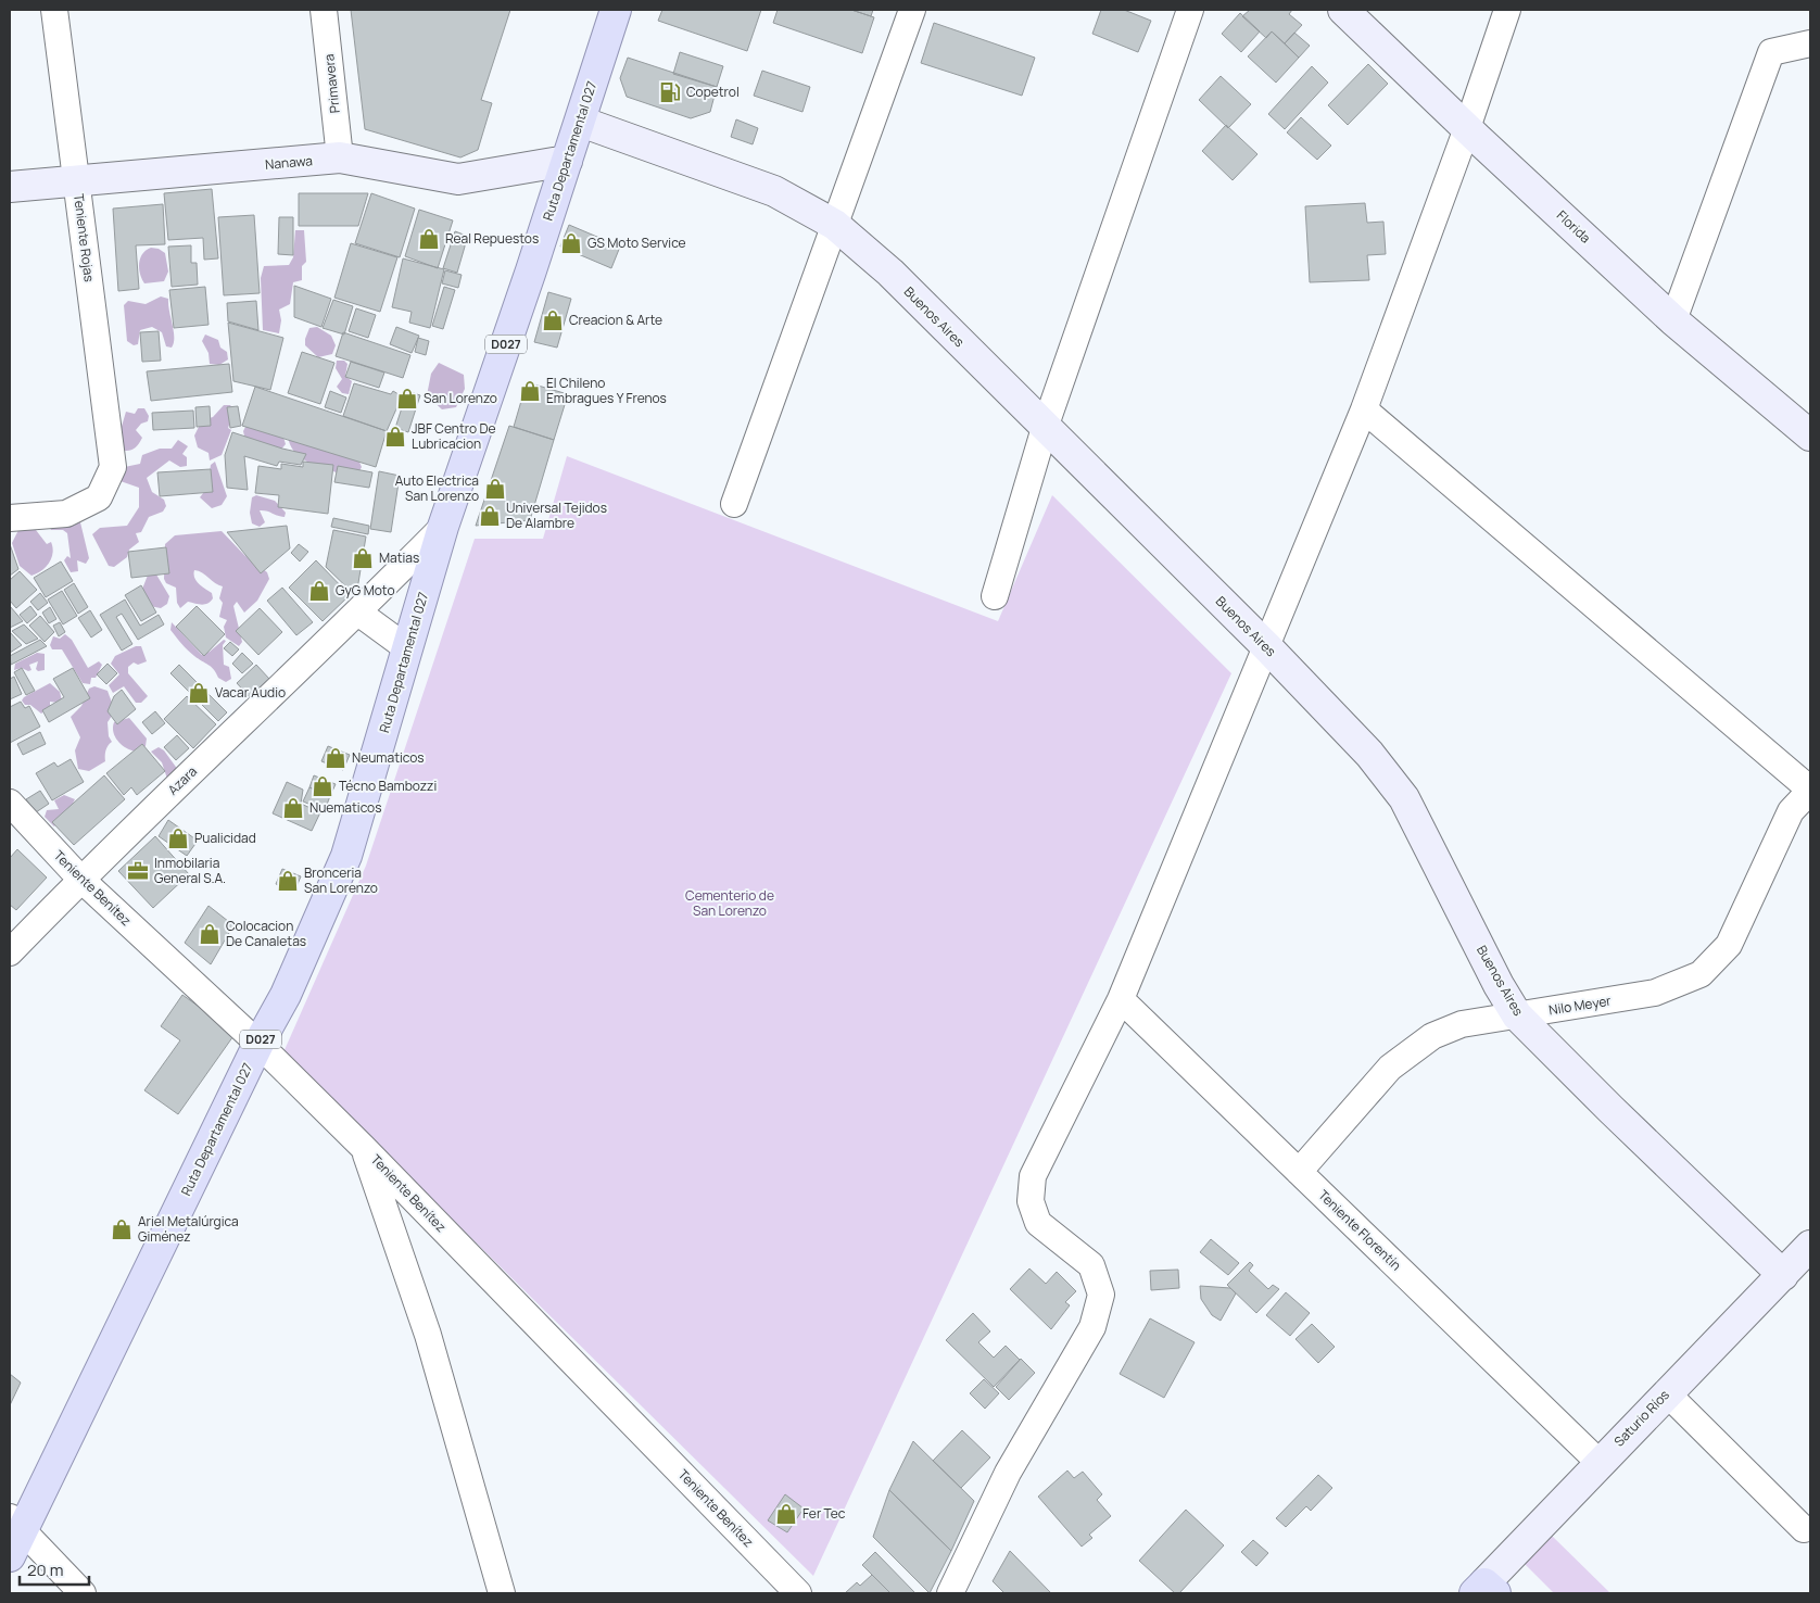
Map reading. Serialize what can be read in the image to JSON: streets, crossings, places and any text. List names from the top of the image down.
{
  "streets": {
    "main road": ["Ruta Departamental 027", "D027"],
    "street": [
      "Primavera",
      "Nanawa",
      "Florida",
      "Teniente Rojas",
      "Buenos Aires",
      "Azara",
      "Teniente Benítez",
      "Nilo Meyer",
      "Teniente Florentín",
      "Saturio Ríos"
    ]
  },
  "crossings": [
    ["Primavera", "Nanawa"],
    ["Ruta Departamental 027", "Nanawa"],
    ["Ruta Departamental 027", "Buenos Aires"],
    ["Ruta Departamental 027", "Azara"],
    ["Ruta Departamental 027", "Teniente Benítez"],
    ["Nanawa", "Teniente Rojas"],
    ["Buenos Aires", "Nilo Meyer"],
    ["Buenos Aires", "Saturio Ríos"],
    ["Azara", "Teniente Benítez"],
    ["Nilo Meyer", "Teniente Florentín"],
    ["Teniente Florentín", "Saturio Ríos"]
  ],
  "parks": ["Cementerio de San Lorenzo"],
  "places": {
    "fuel station": ["Copetrol"],
    "shop": [
      "Real Repuestos",
      "GS Moto Service",
      "Creacion & Arte",
      "El Chileno Embragues Y Frenos",
      "San Lorenzo",
      "JBF Centro De Lubricacion",
      "Auto Electrica San Lorenzo",
      "Universal Tejidos De Alambre",
      "Matias",
      "GyG Moto",
      "Vacar Audio",
      "Neumaticos",
      "Técno Bambozzi",
      "Nuematicos",
      "Pualicidad",
      "Bronceria San Lorenzo",
      "Colocacion De Canaletas",
      "Ariel Metalúrgica Giménez",
      "Fer Tec"
    ],
    "office": ["Inmobilaria General S.A."]
  },
  "scale_bar": "20 m"
}
